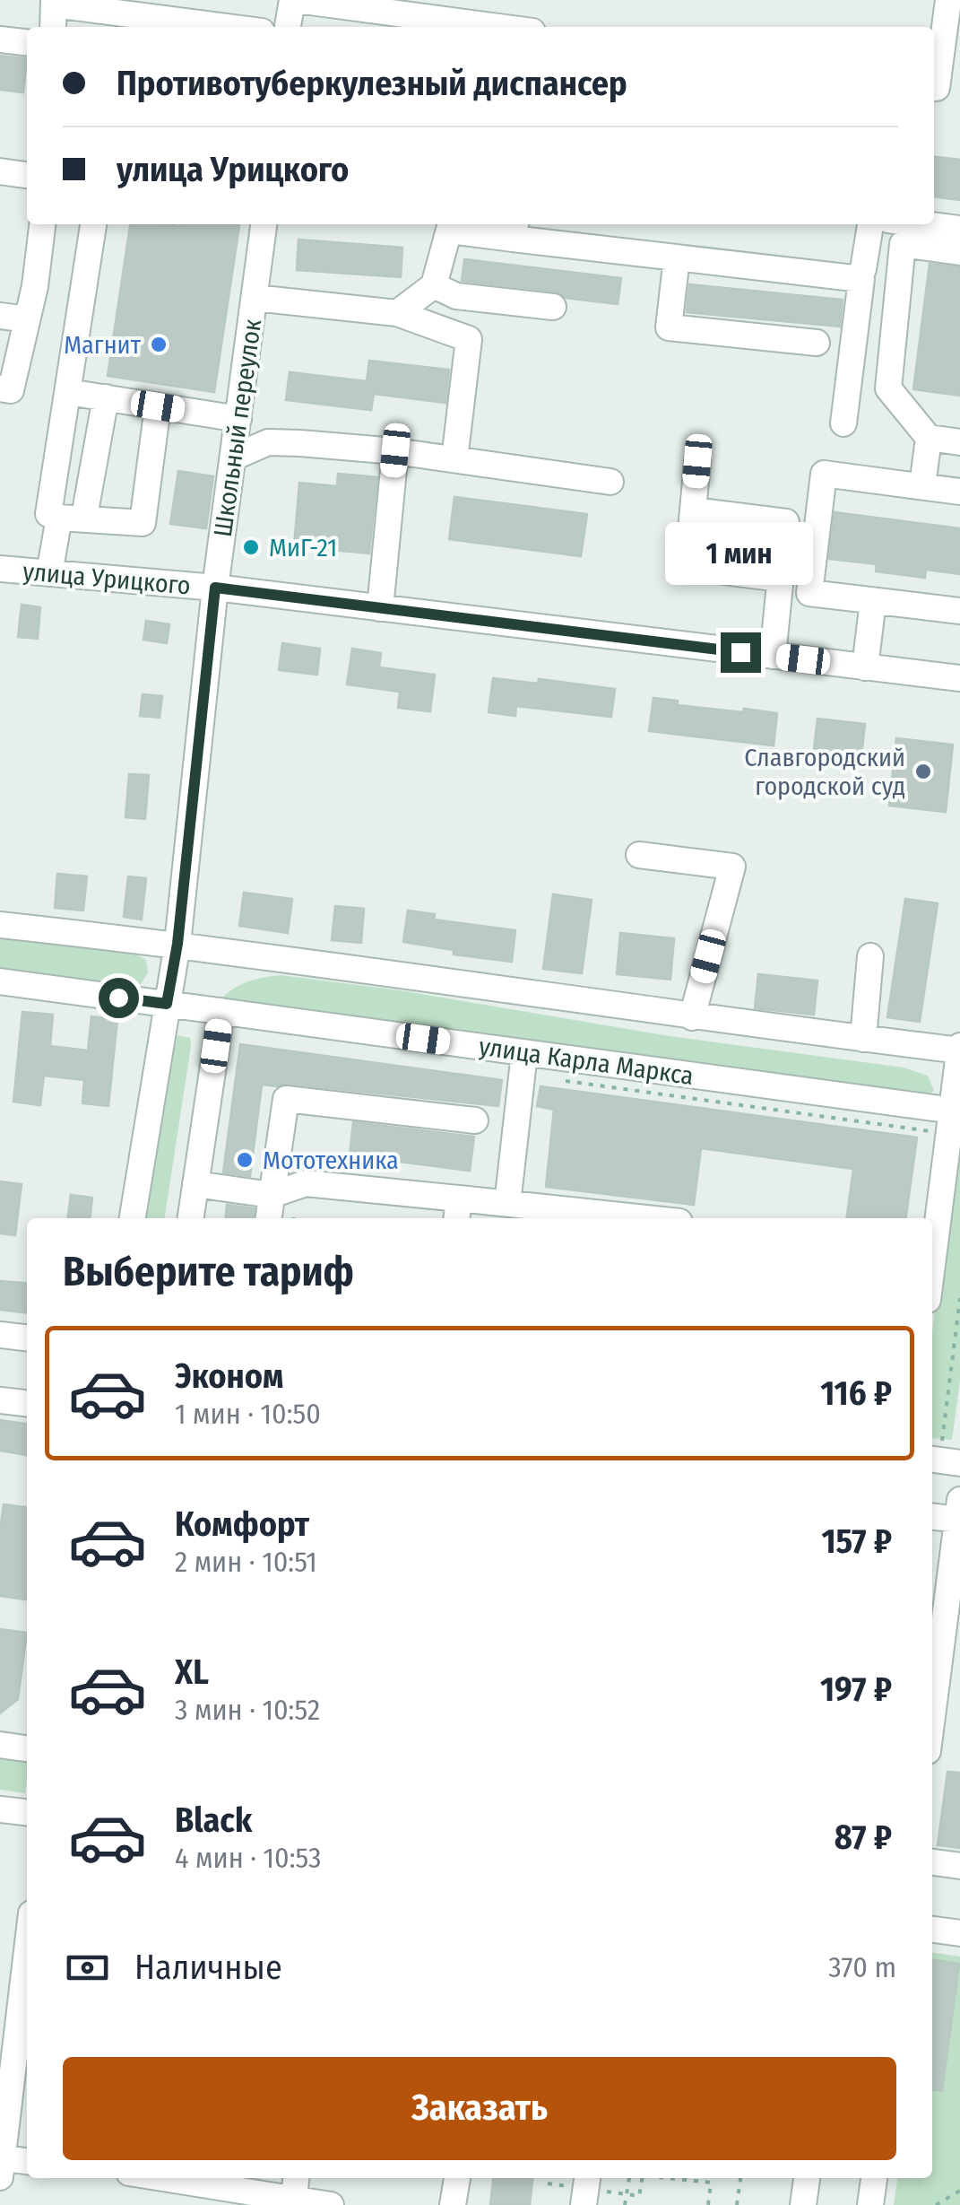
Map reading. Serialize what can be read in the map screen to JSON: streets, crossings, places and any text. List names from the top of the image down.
{
  "streets": {
    "street": ["Школьный переулок", "улица Урицкого", "улица Карла Маркса"]
  },
  "crossings": [
    ["Школьный переулок", "улица Урицкого"],
    ["Школьный переулок", "улица Карла Маркса"]
  ],
  "places": [
    "Магнит",
    "МиГ-21",
    "Славгородский городской суд",
    "Мототехника"
  ],
  "page": {
    "banner": ["Противотуберкулезный диспансер", "улица Урицкого"],
    "bubble": "1 мин",
    "heading": "Выберите тариф",
    "list": [
      {
        "name": "Эконом",
        "note": "1 мин · 10:50",
        "value": "116 ₽"
      },
      {
        "name": "Комфорт",
        "note": "2 мин · 10:51",
        "value": "157 ₽"
      },
      {
        "name": "XL",
        "note": "3 мин · 10:52",
        "value": "197 ₽"
      },
      {
        "name": "Black",
        "note": "4 мин · 10:53",
        "value": "87 ₽"
      }
    ],
    "pay": ["Наличные", "370 m"],
    "buttons": "Заказать"
  }
}
